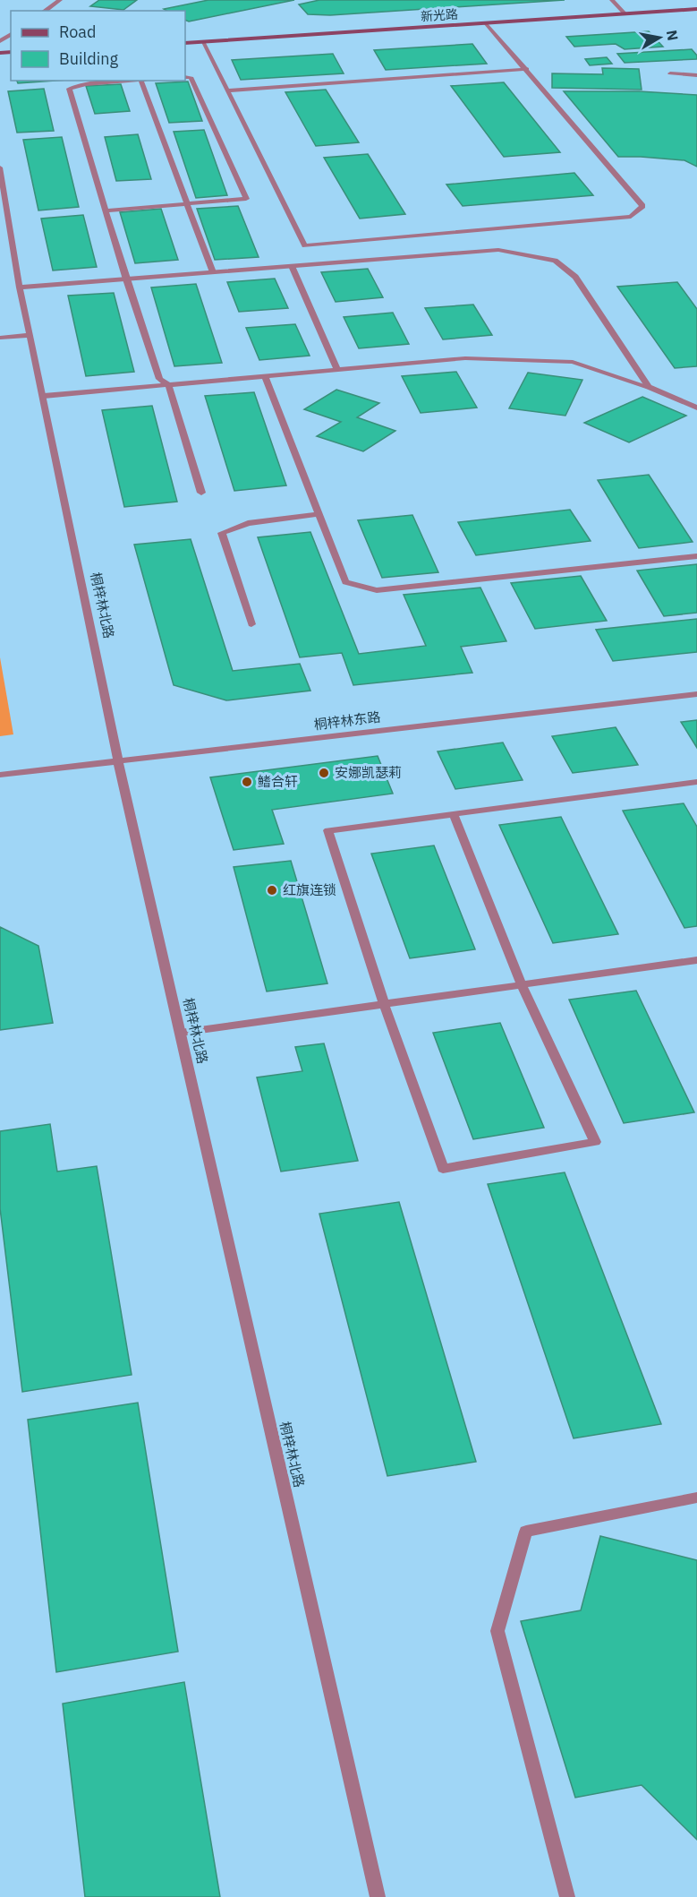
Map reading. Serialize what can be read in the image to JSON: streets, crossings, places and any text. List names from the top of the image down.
{
  "streets": {
    "main road": ["新光路"],
    "street": ["桐梓林北路", "桐梓林东路"]
  },
  "crossings": [
    ["桐梓林北路", "桐梓林东路"]
  ],
  "places": ["安娜凯瑟莉", "鳍合轩", "红旗连锁"],
  "legend": ["Road", "Building"],
  "north": "right"
}
